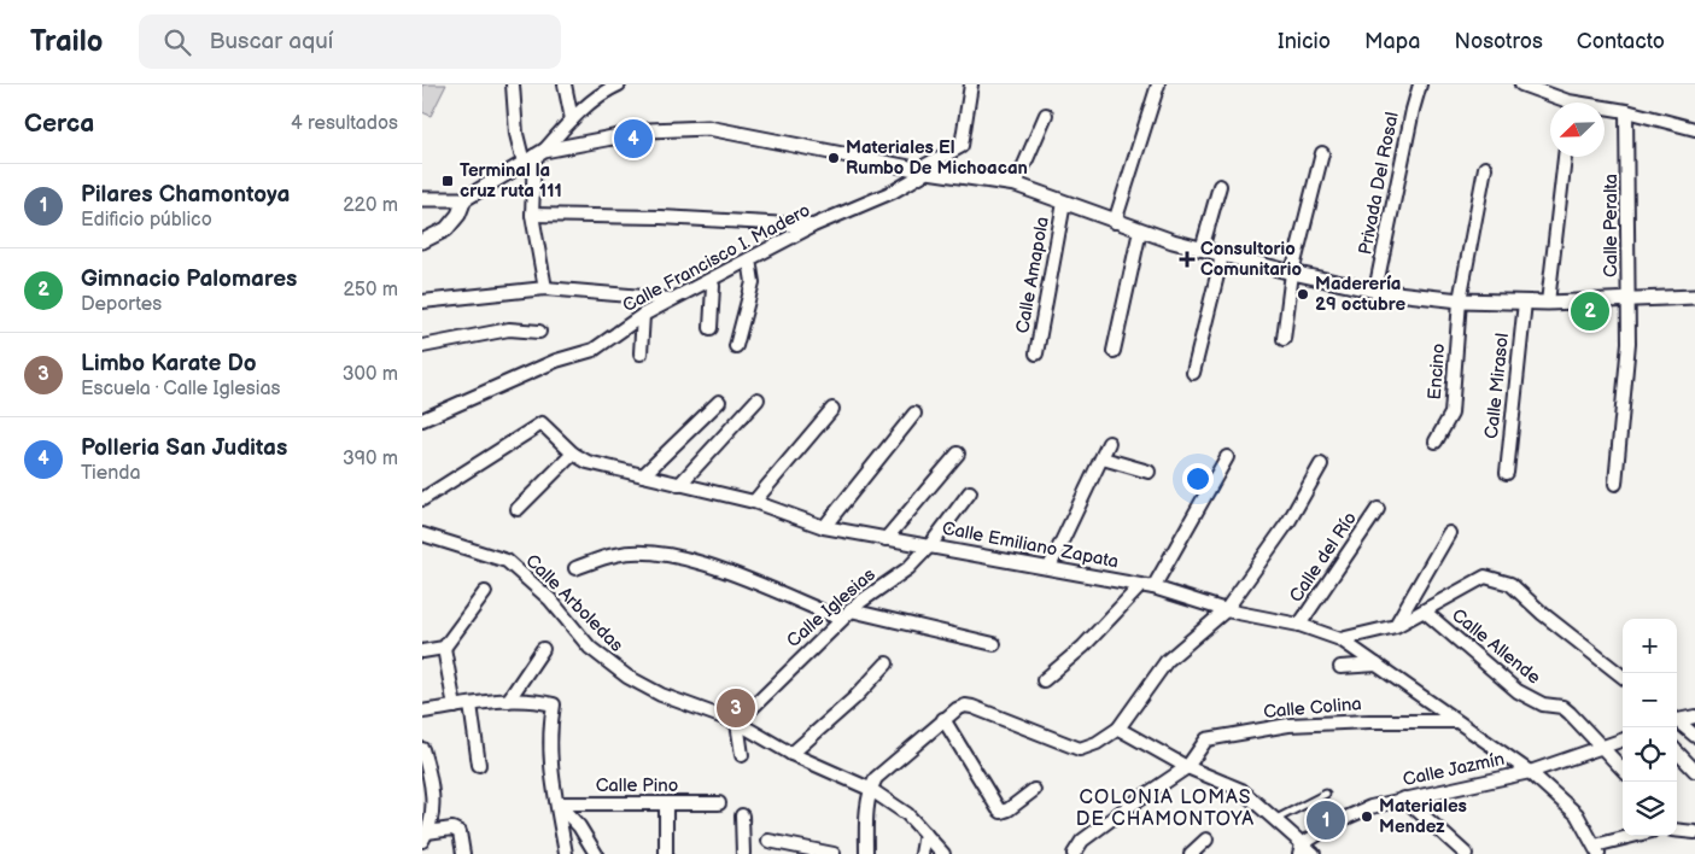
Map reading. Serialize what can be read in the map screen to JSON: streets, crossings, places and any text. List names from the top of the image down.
{
  "streets": {
    "street": [
      "Privada Del Rosal",
      "Calle Peralta",
      "Calle Francisco I. Madero",
      "Calle Amapola",
      "Encino",
      "Calle Mirasol",
      "Calle Emiliano Zapata",
      "Calle del Río",
      "Calle Arboledas",
      "Calle Iglesias",
      "Calle Allende",
      "Calle Colina",
      "Calle Jazmín",
      "Calle Pino"
    ]
  },
  "crossings": [
    ["Calle Emiliano Zapata", "Calle del Río"],
    ["Calle Emiliano Zapata", "Calle Iglesias"],
    ["Calle Emiliano Zapata", "Calle Colina"],
    ["Calle Emiliano Zapata", "Calle Jazmín"],
    ["Calle Arboledas", "Calle Iglesias"],
    ["Calle Allende", "Calle Jazmín"]
  ],
  "districts": ["COLONIA LOMAS DE CHAMONTOYA"],
  "places": {
    "other": ["Materiales El Rumbo De Michoacan", "Maderería 29 octubre", "Materiales Mendez"],
    "transit": ["Terminal la cruz ruta 111"],
    "health": ["Consultorio Comunitario"]
  },
  "north": "bottom left",
  "page": {
    "header": "Trailo",
    "search": "Buscar aquí",
    "nav": [
      "Inicio",
      "Mapa",
      "Nosotros",
      "Contacto"
    ],
    "heading": ["Cerca", "4 resultados"],
    "pins": [
      "4",
      "2",
      "3",
      "1"
    ],
    "list": [
      {
        "mark": "1",
        "name": "Pilares Chamontoya",
        "note": "Edificio público",
        "value": "220 m"
      },
      {
        "mark": "2",
        "name": "Gimnacio Palomares",
        "note": "Deportes",
        "value": "250 m"
      },
      {
        "mark": "3",
        "name": "Limbo Karate Do",
        "note": "Escuela · Calle Iglesias",
        "value": "300 m"
      },
      {
        "mark": "4",
        "name": "Polleria San Juditas",
        "note": "Tienda",
        "value": "390 m"
      }
    ],
    "map_buttons": ["+", "−"]
  }
}
